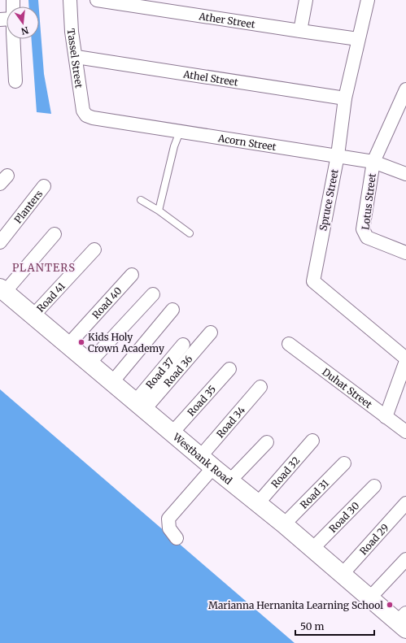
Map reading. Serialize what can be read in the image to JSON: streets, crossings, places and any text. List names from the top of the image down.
{
  "streets": {
    "street": [
      "Ather Street",
      "Tassel Street",
      "Athel Street",
      "Acorn Street",
      "Spruce Street",
      "Lotus Street",
      "Planters",
      "Road 41",
      "Road 40",
      "Road 36",
      "Road 37",
      "Duhat Street",
      "Road 35",
      "Road 34",
      "Westbank Road",
      "Road 32",
      "Road 31",
      "Road 30",
      "Road 29"
    ]
  },
  "crossings": [
    ["Ather Street", "Spruce Street"],
    ["Tassel Street", "Athel Street"],
    ["Tassel Street", "Acorn Street"],
    ["Athel Street", "Spruce Street"],
    ["Acorn Street", "Spruce Street"],
    ["Acorn Street", "Lotus Street"],
    ["Road 41", "Westbank Road"],
    ["Road 40", "Westbank Road"],
    ["Road 36", "Road 37"],
    ["Road 36", "Westbank Road"],
    ["Road 37", "Westbank Road"],
    ["Road 35", "Westbank Road"],
    ["Road 34", "Westbank Road"],
    ["Westbank Road", "Road 32"],
    ["Westbank Road", "Road 31"],
    ["Westbank Road", "Road 30"],
    ["Westbank Road", "Road 29"]
  ],
  "districts": ["PLANTERS"],
  "places": ["Kids Holy Crown Academy", "Marianna Hernanita Learning School"],
  "scale_bar": "50 m",
  "north": "bottom"
}
